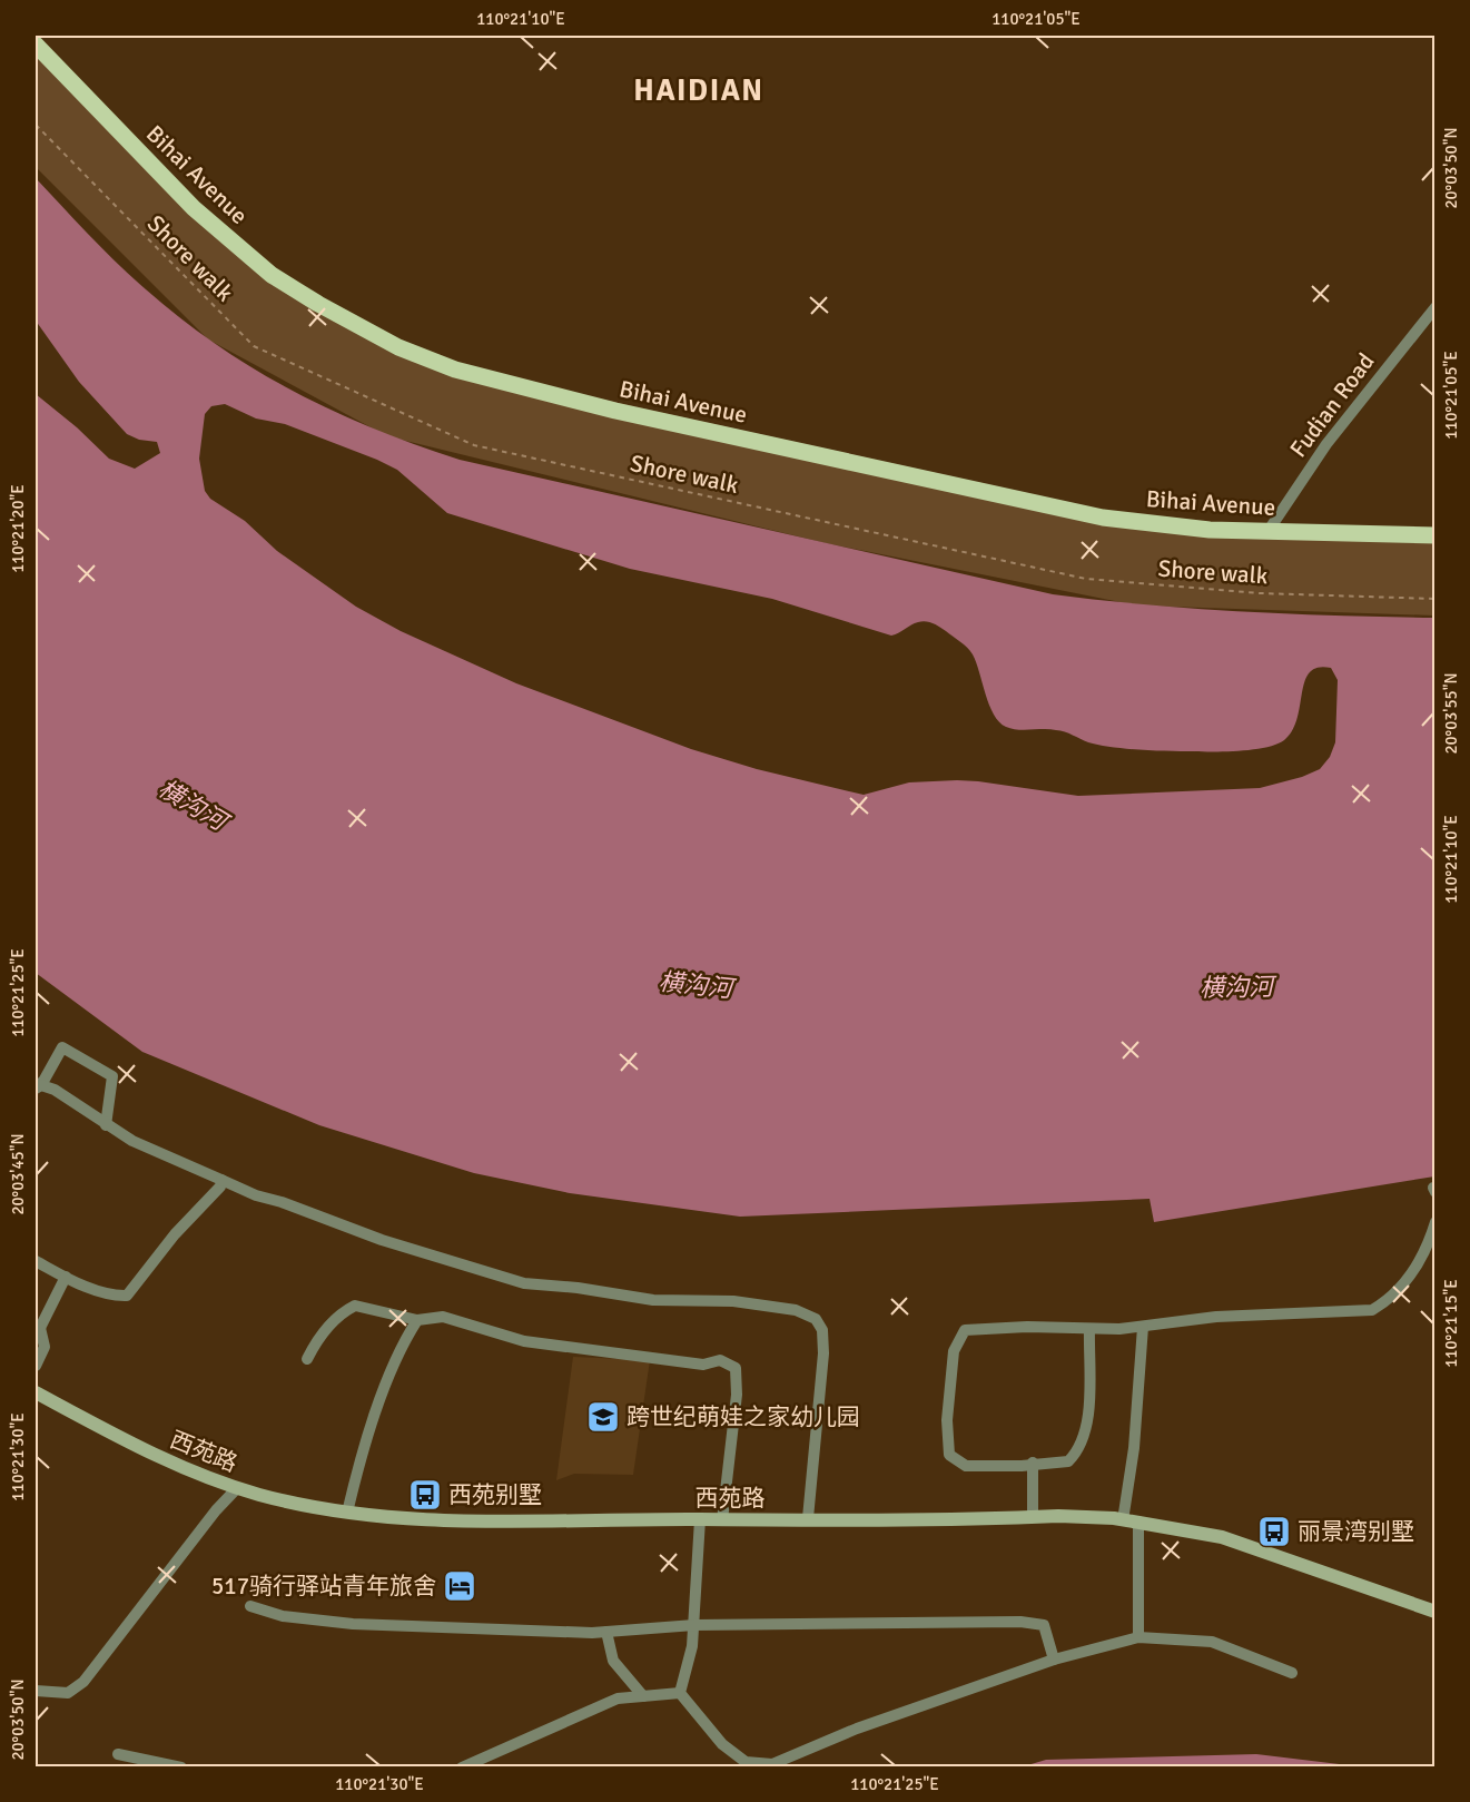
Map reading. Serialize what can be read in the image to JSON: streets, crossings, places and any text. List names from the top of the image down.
{
  "streets": {
    "main road": ["Bihai Avenue", "西苑路"],
    "street": ["Fudian Road"],
    "path": ["Shore walk"]
  },
  "crossings": [
    ["Bihai Avenue", "Fudian Road"]
  ],
  "districts": ["HAIDIAN"],
  "water": ["横沟河"],
  "places": {
    "school or university": ["跨世纪萌娃之家幼儿园"],
    "bus stop": ["西苑别墅", "丽景湾别墅"],
    "hotel": ["517骑行驿站青年旅舍"]
  },
  "coordinates": [
    "110°21'10\"E",
    "110°21'05\"E",
    "20°03'50\"N",
    "110°21'20\"E",
    "20°03'55\"N",
    "110°21'25\"E",
    "20°03'45\"N",
    "110°21'15\"E",
    "110°21'30\"E"
  ]
}
